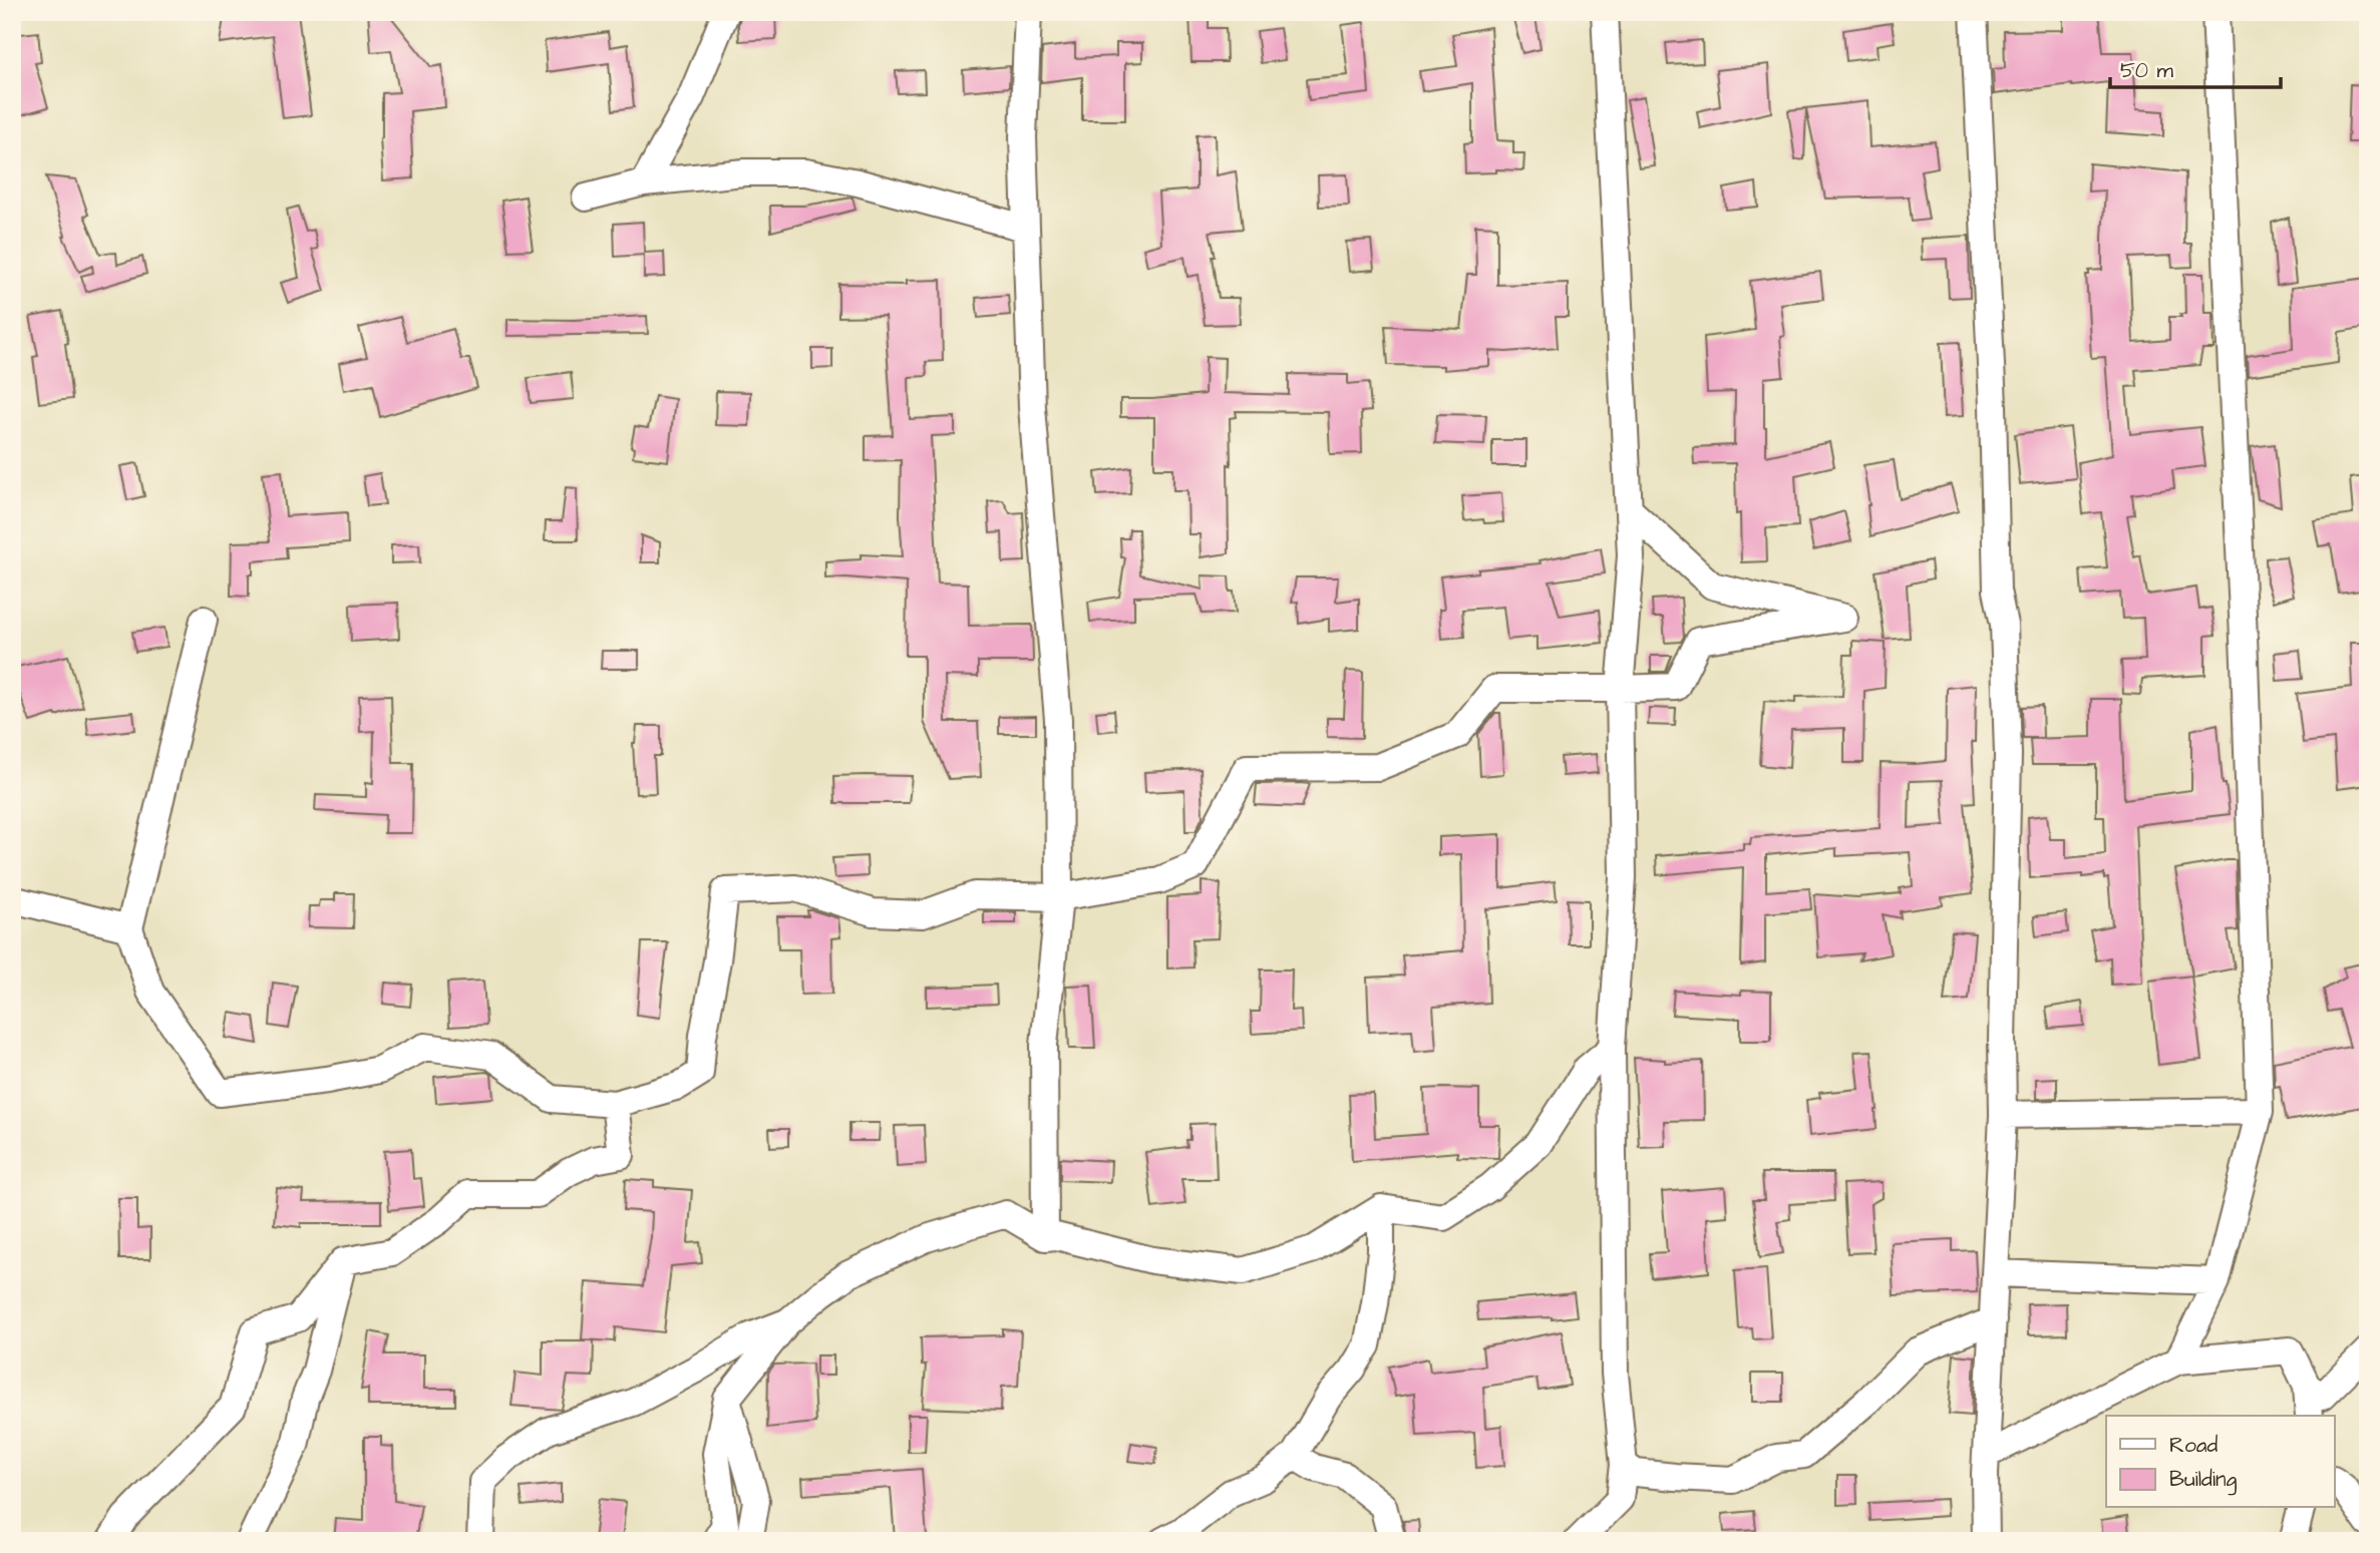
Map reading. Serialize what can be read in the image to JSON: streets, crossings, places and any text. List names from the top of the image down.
{
  "legend": ["Road", "Building"],
  "scale_bar": "50 m"
}
